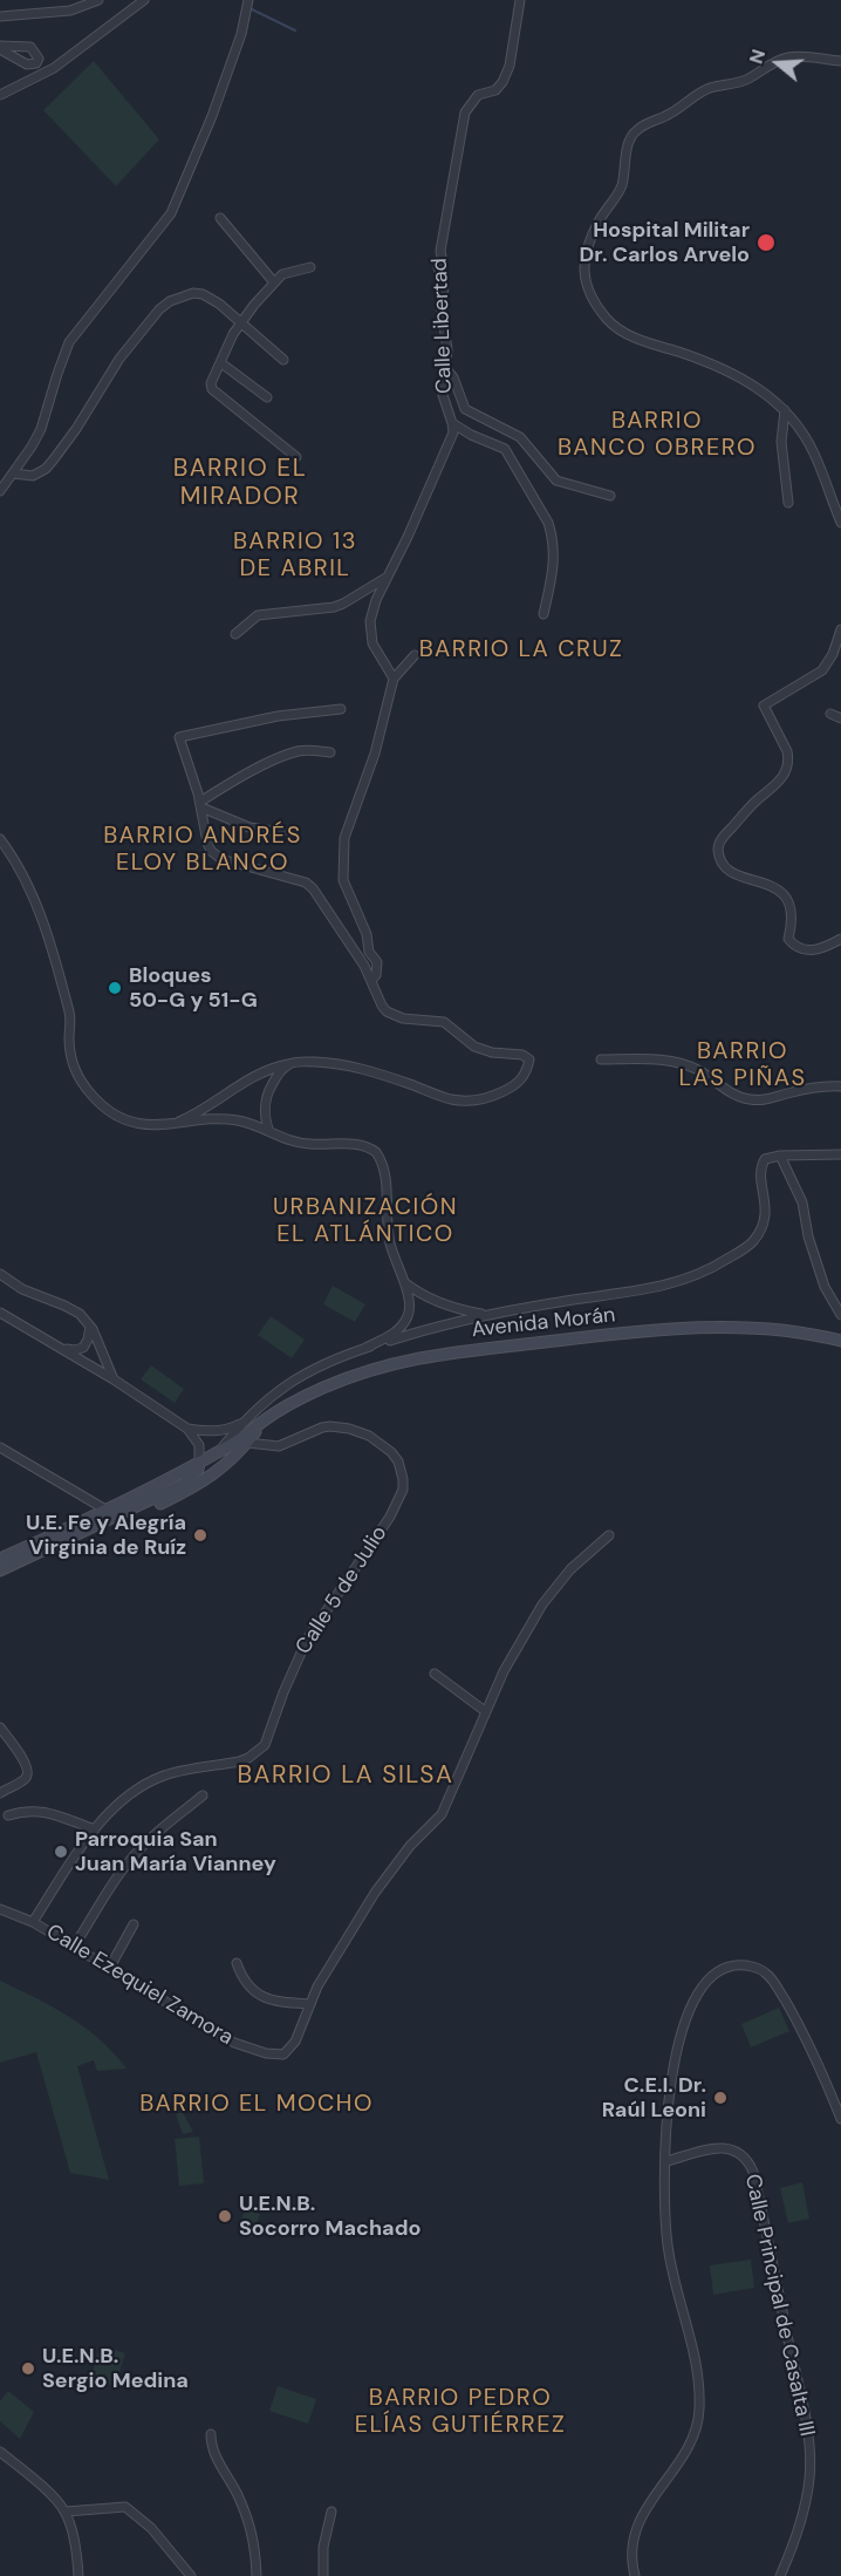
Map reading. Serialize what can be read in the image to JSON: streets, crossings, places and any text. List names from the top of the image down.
{
  "streets": {
    "main road": ["Avenida Morán"],
    "street": [
      "Calle Libertad",
      "Calle 5 de Julio",
      "Calle Ezequiel Zamora",
      "Calle Principal de Casalta III"
    ]
  },
  "crossings": [
    ["Avenida Morán", "Calle 5 de Julio"],
    ["Calle 5 de Julio", "Calle Ezequiel Zamora"]
  ],
  "districts": [
    "BARRIO BANCO OBRERO",
    "BARRIO EL MIRADOR",
    "BARRIO 13 DE ABRIL",
    "BARRIO LA CRUZ",
    "BARRIO ANDRÉS ELOY BLANCO",
    "BARRIO LAS PIÑAS",
    "URBANIZACIÓN EL ATLÁNTICO",
    "BARRIO LA SILSA",
    "BARRIO EL MOCHO",
    "BARRIO PEDRO ELÍAS GUTIÉRREZ"
  ],
  "places": [
    "Hospital Militar Dr. Carlos Arvelo",
    "Bloques 50-G y 51-G",
    "U.E. Fe y Alegría Virginia de Ruíz",
    "Parroquia San Juan María Vianney",
    "C.E.I. Dr. Raúl Leoni",
    "U.E.N.B. Socorro Machado",
    "U.E.N.B. Sergio Medina"
  ],
  "north": "left"
}
